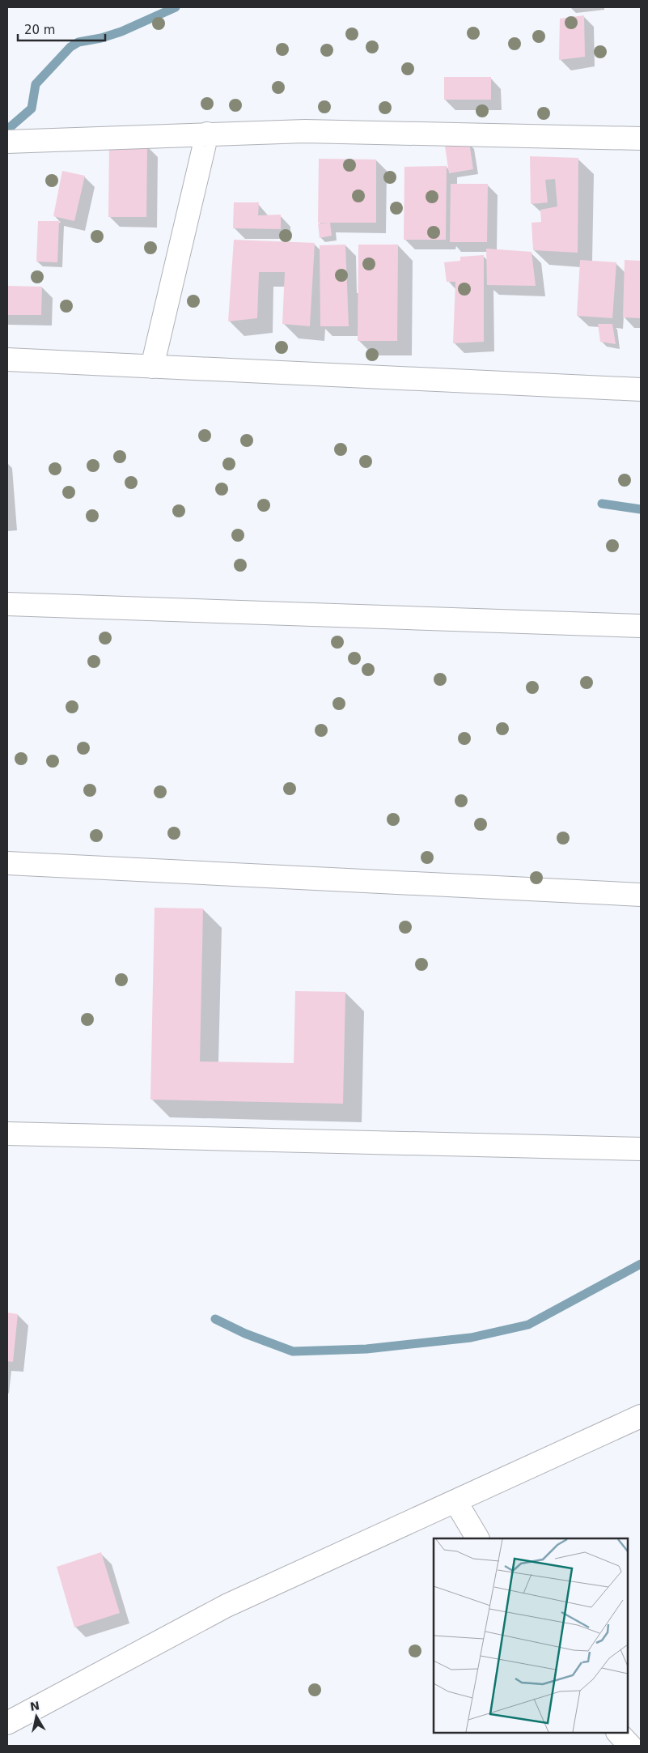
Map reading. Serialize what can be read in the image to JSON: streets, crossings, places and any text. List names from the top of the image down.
{
  "scale_bar": "20 m",
  "north": "top"
}
